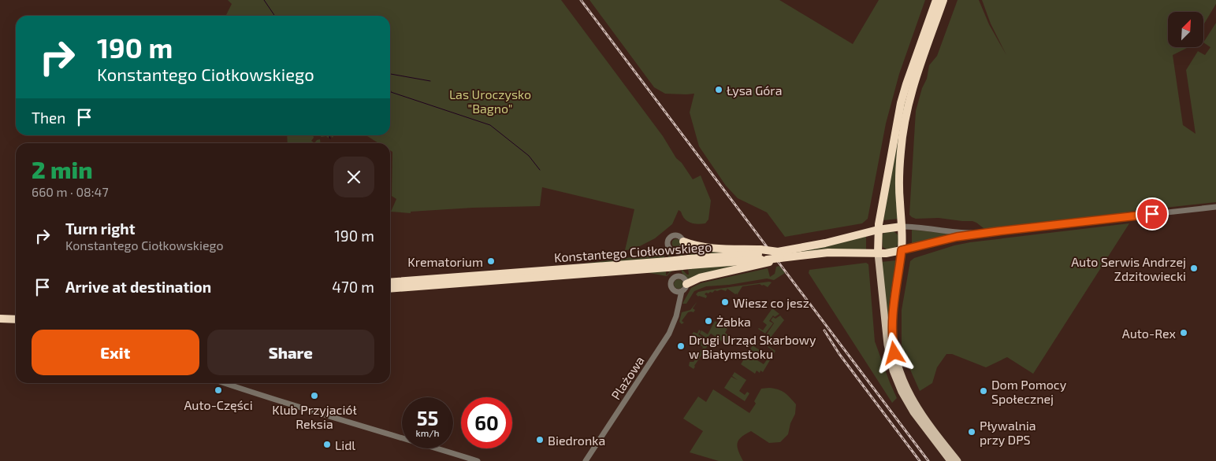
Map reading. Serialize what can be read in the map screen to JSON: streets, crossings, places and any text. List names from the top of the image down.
{
  "streets": {
    "highway": ["Konstantego Ciołkowskiego"],
    "street": ["Plażowa"]
  },
  "parks": ["Las Uroczysko \"Bagno\""],
  "places": [
    "Łysa Góra",
    "Krematorium",
    "Auto Serwis Andrzej Zdzitowiecki",
    "Wiesz co jesz",
    "Żabka",
    "Auto-Rex",
    "Drugi Urząd Skarbowy w Białymstoku",
    "Auto-Części",
    "Dom Pomocy Społecznej",
    "Klub Przyjaciół Reksia",
    "Pływalnia przy DPS",
    "Biedronka",
    "Lidl"
  ],
  "north": "top right",
  "page": {
    "turn": ["190 m", "Konstantego Ciołkowskiego"],
    "then": "Then",
    "heading": ["2 min", "660 m · 08:47"],
    "list": [
      {
        "name": "Turn right",
        "note": "Konstantego Ciołkowskiego",
        "value": "190 m"
      },
      {
        "name": "Arrive at destination",
        "value": "470 m"
      }
    ],
    "buttons": ["Exit", "Share"],
    "speed": "55 km/h",
    "limit": "60"
  }
}
